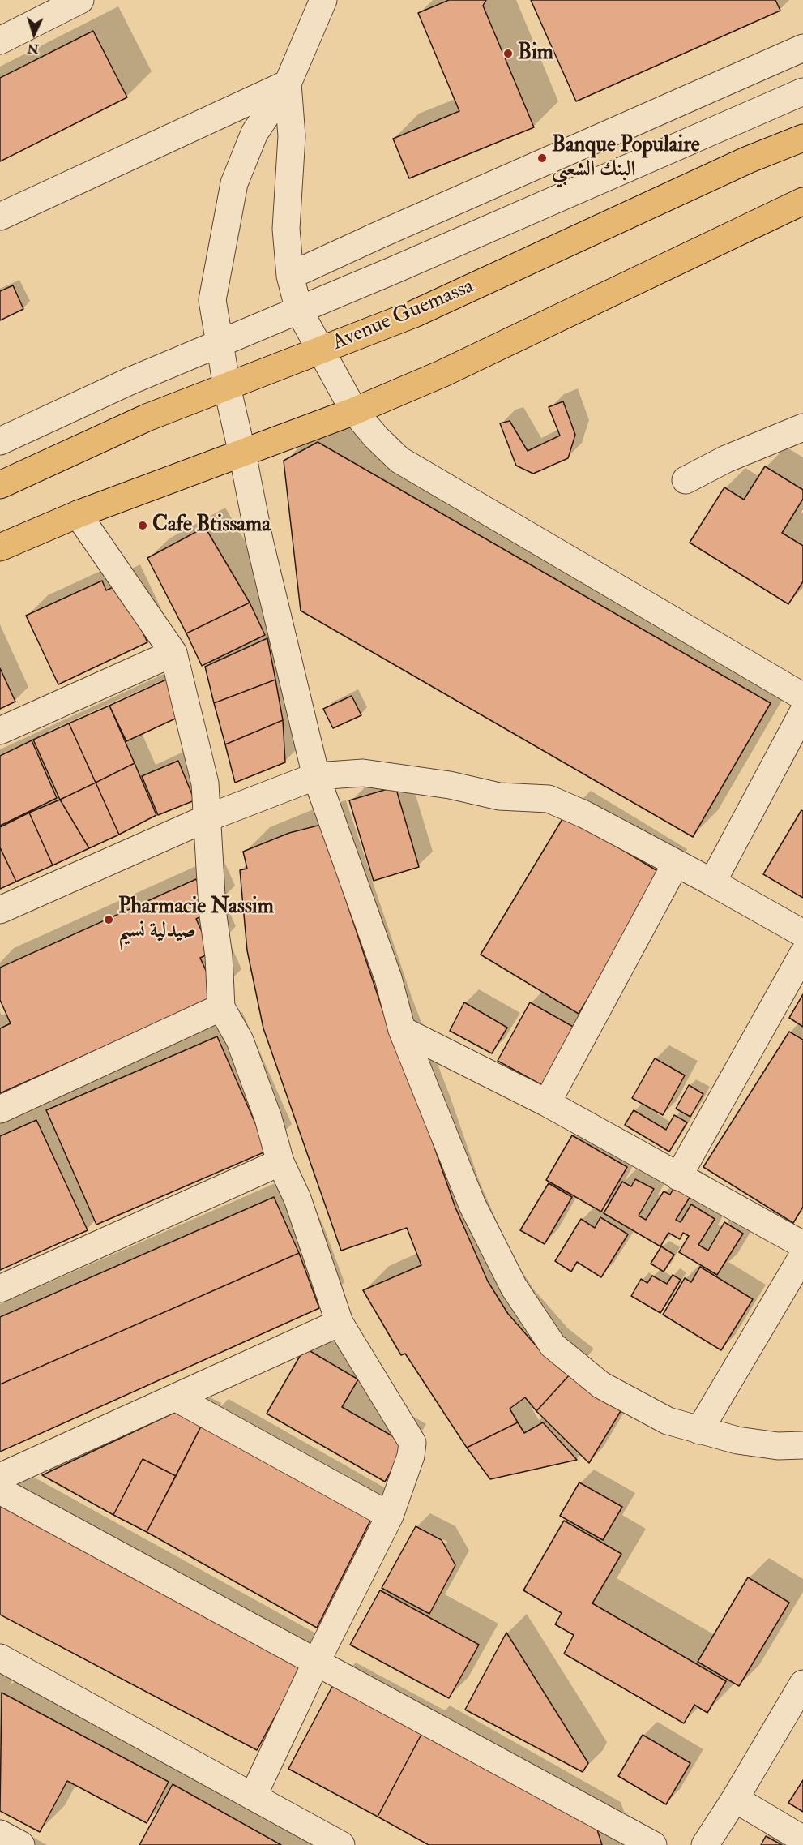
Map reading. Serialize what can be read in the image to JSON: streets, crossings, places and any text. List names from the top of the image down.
{
  "streets": {
    "main road": ["Avenue Guemassa"]
  },
  "places": [
    "Bim",
    "Banque Populaire البنك الشعبي",
    "Cafe Btissama",
    "Pharmacie Nassim صيدلية نسيم"
  ],
  "north": "bottom"
}
